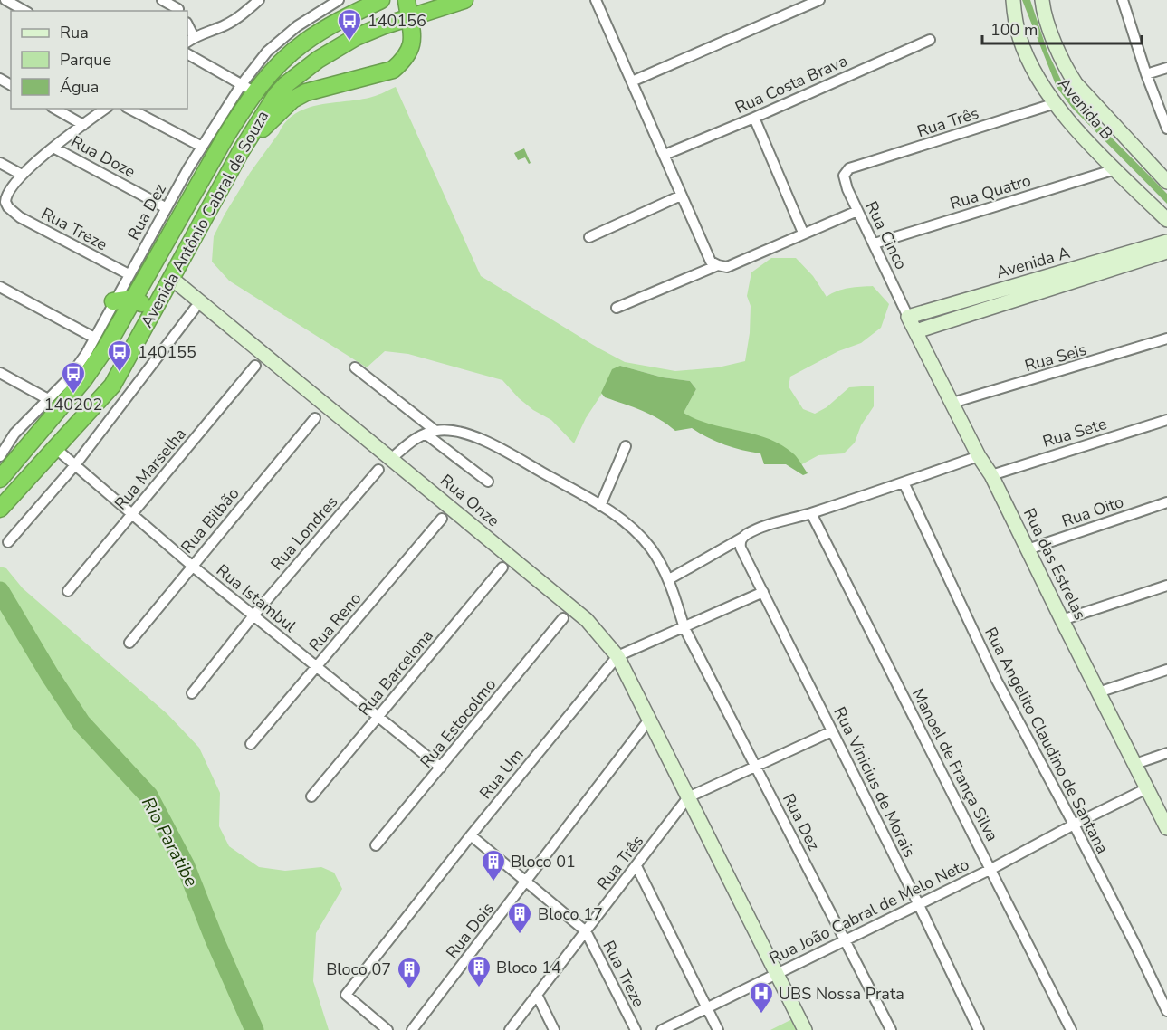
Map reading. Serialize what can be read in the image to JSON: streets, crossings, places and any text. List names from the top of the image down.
{
  "streets": {
    "highway": ["Avenida Antônio Cabral de Souza"],
    "street": [
      "Rua Costa Brava",
      "Avenida B",
      "Rua Três",
      "Rua Doze",
      "Rua Quatro",
      "Rua Dez",
      "Rua Treze",
      "Rua Cinco",
      "Avenida A",
      "Rua Seis",
      "Rua Sete",
      "Rua Marselha",
      "Rua Onze",
      "Rua Oito",
      "Rua Bilbão",
      "Rua Londres",
      "Rua das Estrelas",
      "Rua Istambul",
      "Rua Reno",
      "Rua Barcelona",
      "Rua Estocolmo",
      "Rua Angelito Claudino de Santana",
      "Manoel de França Silva",
      "Rua Um",
      "Rua Vinicius de Morais",
      "Rua João Cabral de Melo Neto",
      "Rua Dois"
    ]
  },
  "crossings": [
    ["Avenida B", "Rua Três"],
    ["Avenida B", "Rua Quatro"],
    ["Rua Três", "Rua Dez"],
    ["Rua Três", "Rua Treze"],
    ["Rua Três", "Rua Cinco"],
    ["Rua Três", "Rua Onze"],
    ["Rua Três", "Rua Vinicius de Morais"],
    ["Rua Doze", "Rua Dez"],
    ["Rua Quatro", "Rua Cinco"],
    ["Rua Dez", "Avenida Antônio Cabral de Souza"],
    ["Rua Dez", "Rua Treze"],
    ["Rua Dez", "Rua Um"],
    ["Rua Dez", "Rua João Cabral de Melo Neto"],
    ["Avenida Antônio Cabral de Souza", "Rua Onze"],
    ["Avenida Antônio Cabral de Souza", "Rua Istambul"],
    ["Rua Cinco", "Avenida A"],
    ["Rua Cinco", "Rua das Estrelas"],
    ["Avenida A", "Rua das Estrelas"],
    ["Rua Seis", "Rua das Estrelas"],
    ["Rua Sete", "Rua das Estrelas"],
    ["Rua Marselha", "Rua Istambul"],
    ["Rua Onze", "Rua Um"],
    ["Rua Onze", "Rua João Cabral de Melo Neto"],
    ["Rua Onze", "Rua Dois"],
    ["Rua Oito", "Rua das Estrelas"],
    ["Rua Bilbão", "Rua Istambul"],
    ["Rua Londres", "Rua Istambul"],
    ["Rua das Estrelas", "Rua João Cabral de Melo Neto"],
    ["Rua Istambul", "Rua Reno"],
    ["Rua Istambul", "Rua Barcelona"],
    ["Rua Istambul", "Rua Estocolmo"],
    ["Rua Angelito Claudino de Santana", "Rua João Cabral de Melo Neto"],
    ["Manoel de França Silva", "Rua João Cabral de Melo Neto"],
    ["Rua Um", "Rua Vinicius de Morais"],
    ["Rua Vinicius de Morais", "Rua João Cabral de Melo Neto"]
  ],
  "water": ["Rio Paratibe"],
  "places": {
    "bus stop": ["140156", "140155", "140202"],
    "building": [
      "Bloco 01",
      "Bloco 17",
      "Bloco 14",
      "Bloco 07"
    ],
    "hospital": ["UBS Nossa Prata"]
  },
  "legend": ["Rua", "Parque", "Água"],
  "scale_bar": "100 m"
}
